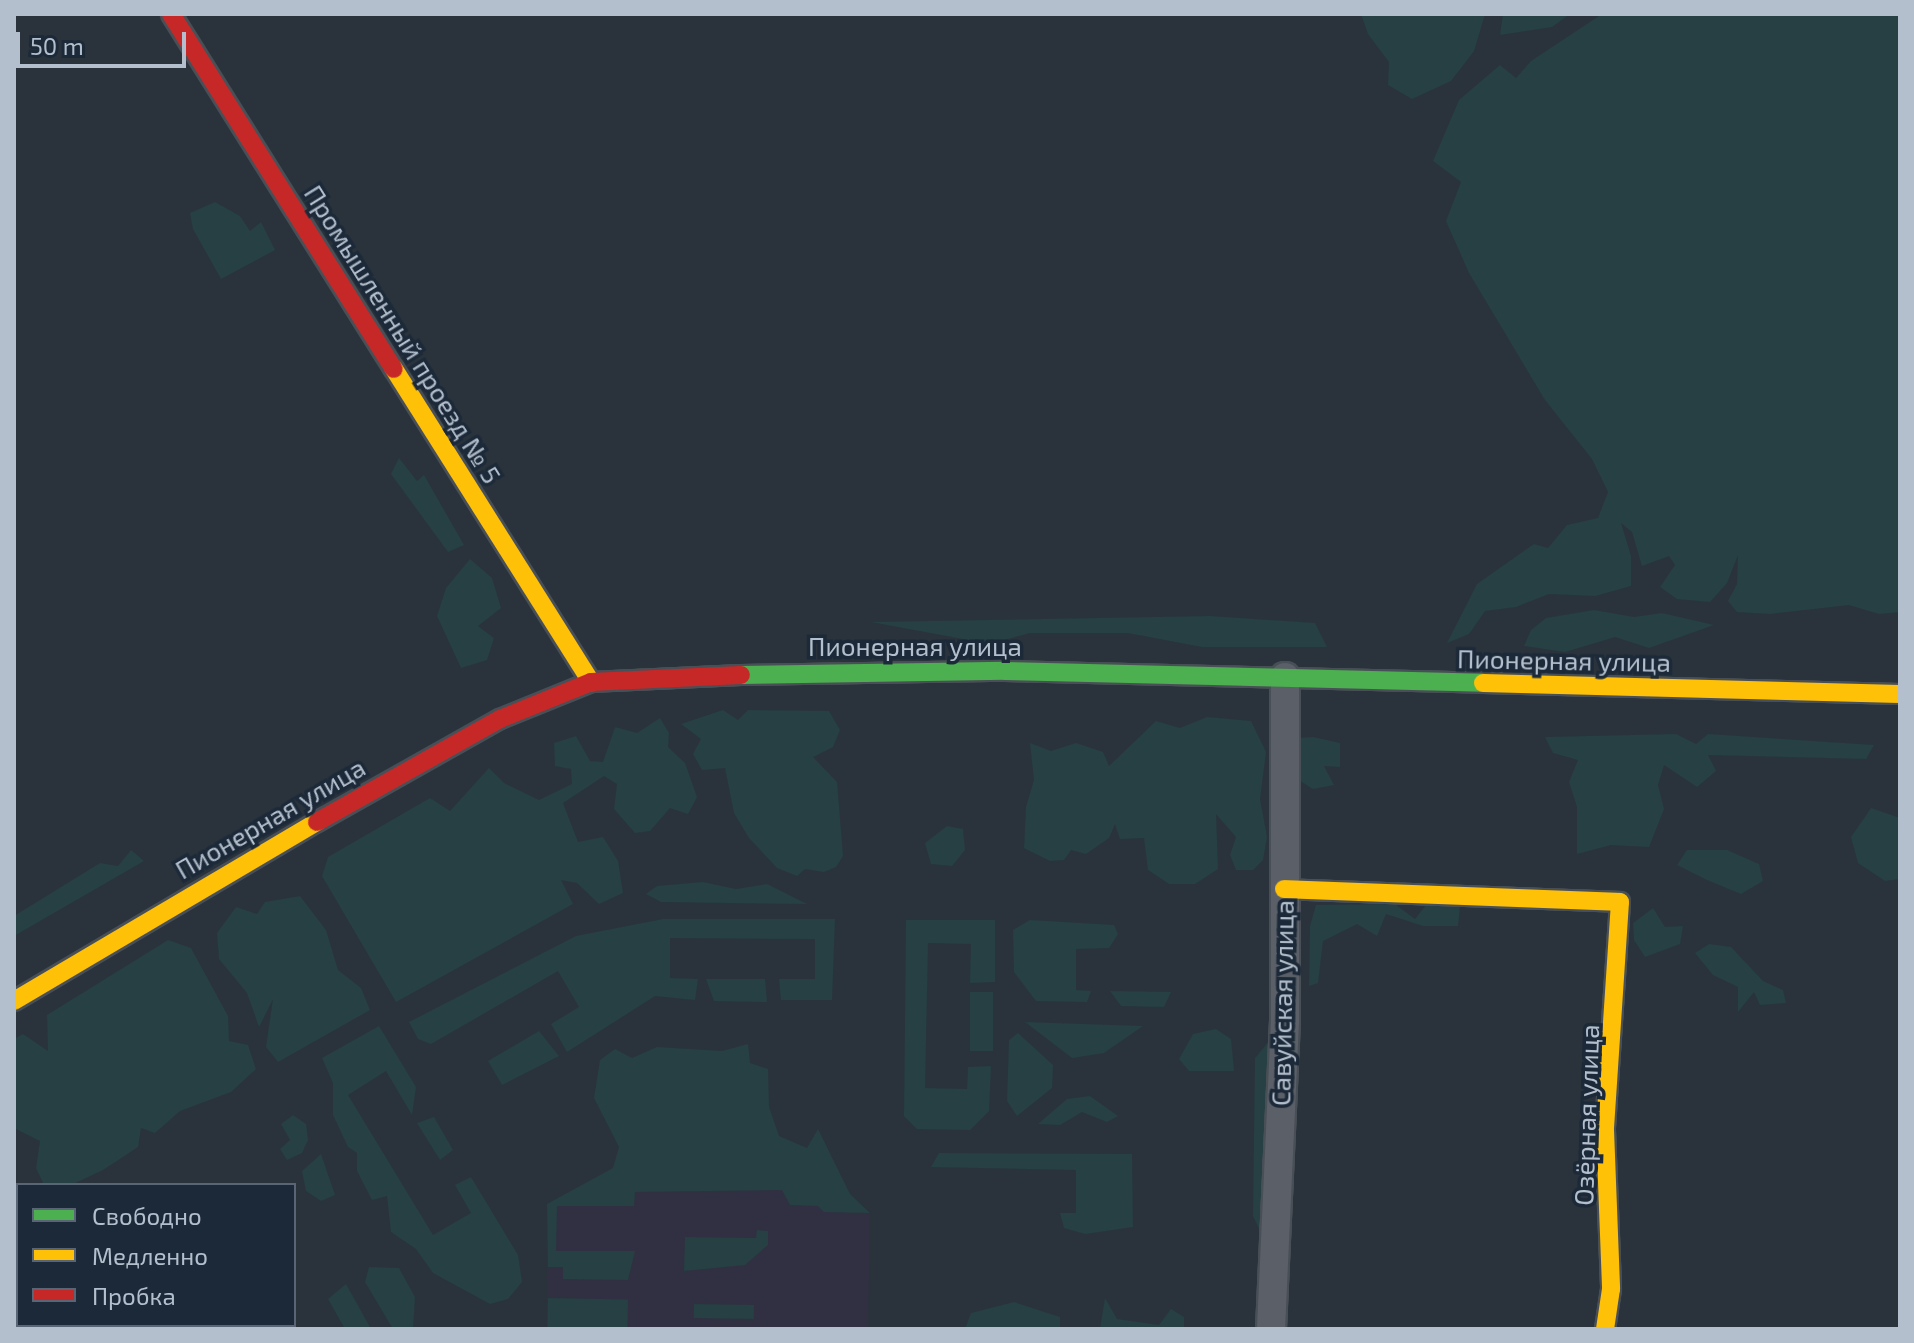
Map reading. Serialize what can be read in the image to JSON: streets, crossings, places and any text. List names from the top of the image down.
{
  "streets": {
    "main road": ["Промышленный проезд № 5", "Пионерная улица", "Озёрная улица"],
    "street": ["Савуйская улица"]
  },
  "crossings": [
    ["Промышленный проезд № 5", "Пионерная улица"],
    ["Пионерная улица", "Савуйская улица"],
    ["Савуйская улица", "Озёрная улица"]
  ],
  "legend": ["Свободно", "Медленно", "Пробка"],
  "scale_bar": "50 m"
}
